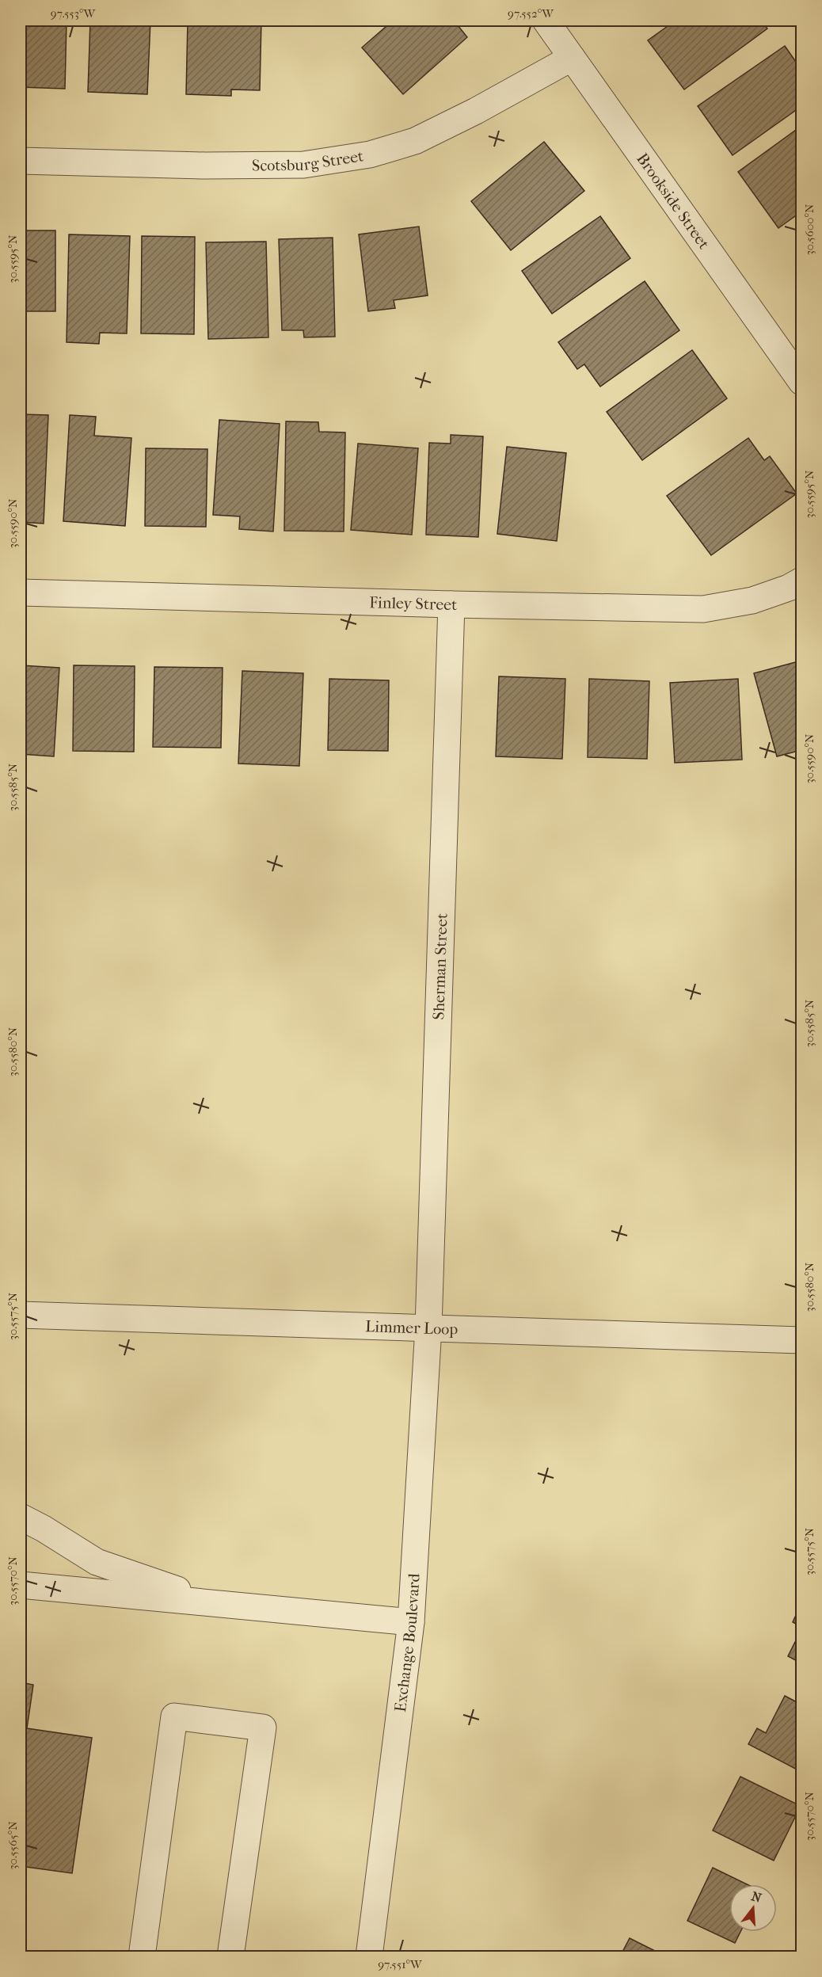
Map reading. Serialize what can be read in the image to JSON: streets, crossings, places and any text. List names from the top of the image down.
{
  "streets": {
    "street": [
      "Scotsburg Street",
      "Brookside Street",
      "Finley Street",
      "Sherman Street",
      "Limmer Loop",
      "Exchange Boulevard"
    ]
  },
  "crossings": [
    ["Scotsburg Street", "Brookside Street"],
    ["Finley Street", "Sherman Street"],
    ["Sherman Street", "Limmer Loop"],
    ["Sherman Street", "Exchange Boulevard"],
    ["Limmer Loop", "Exchange Boulevard"]
  ],
  "north": "top",
  "coordinates": [
    "97.553°W",
    "97.552°W",
    "30.5600°N",
    "30.5595°N",
    "30.5590°N",
    "30.5585°N",
    "30.5580°N",
    "30.5575°N",
    "30.5570°N",
    "30.5565°N",
    "97.551°W"
  ]
}
